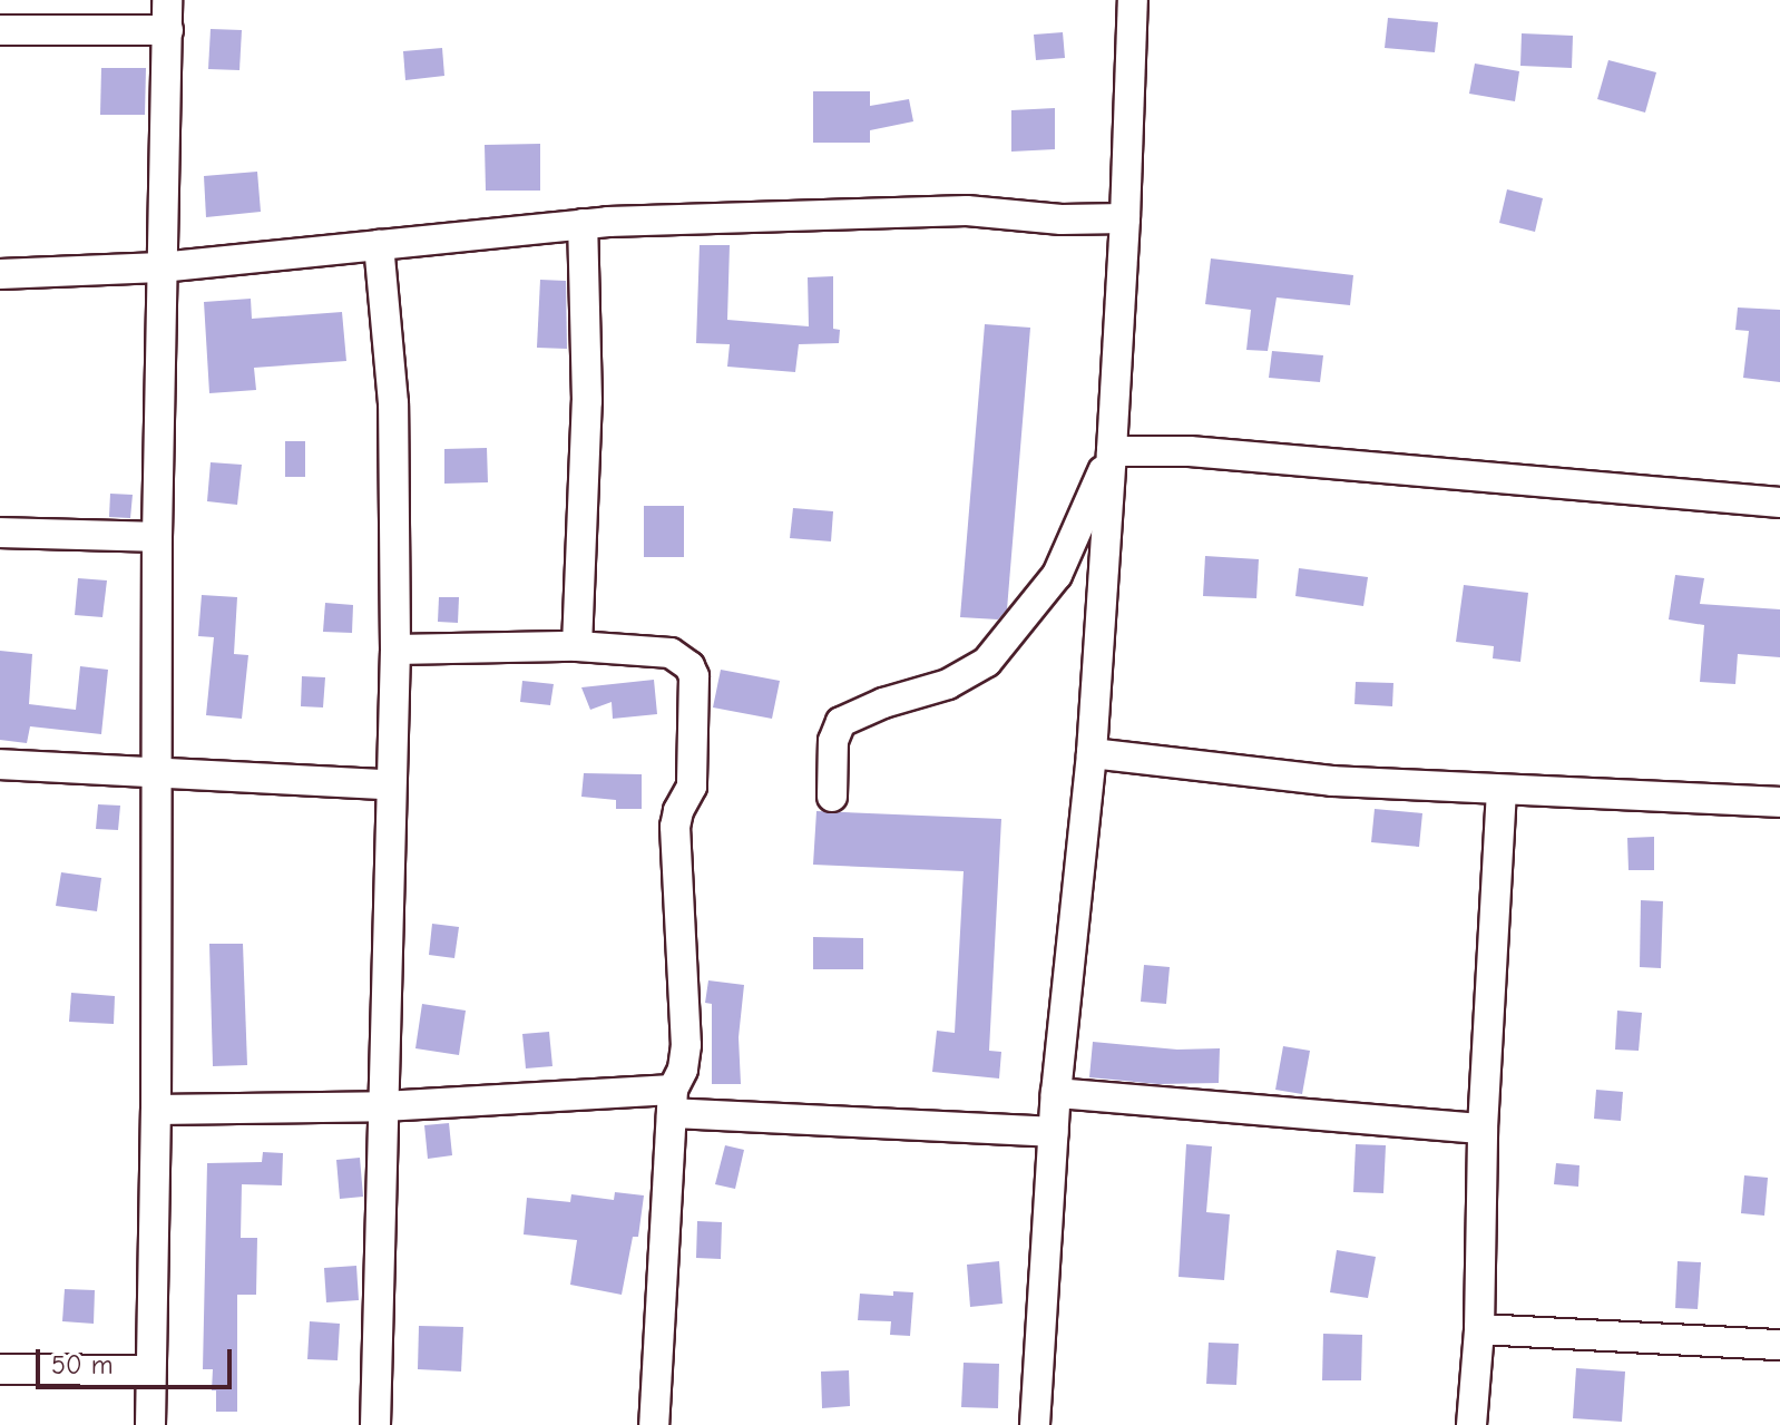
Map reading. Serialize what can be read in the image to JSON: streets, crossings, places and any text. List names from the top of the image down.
{
  "scale_bar": "50 m"
}
